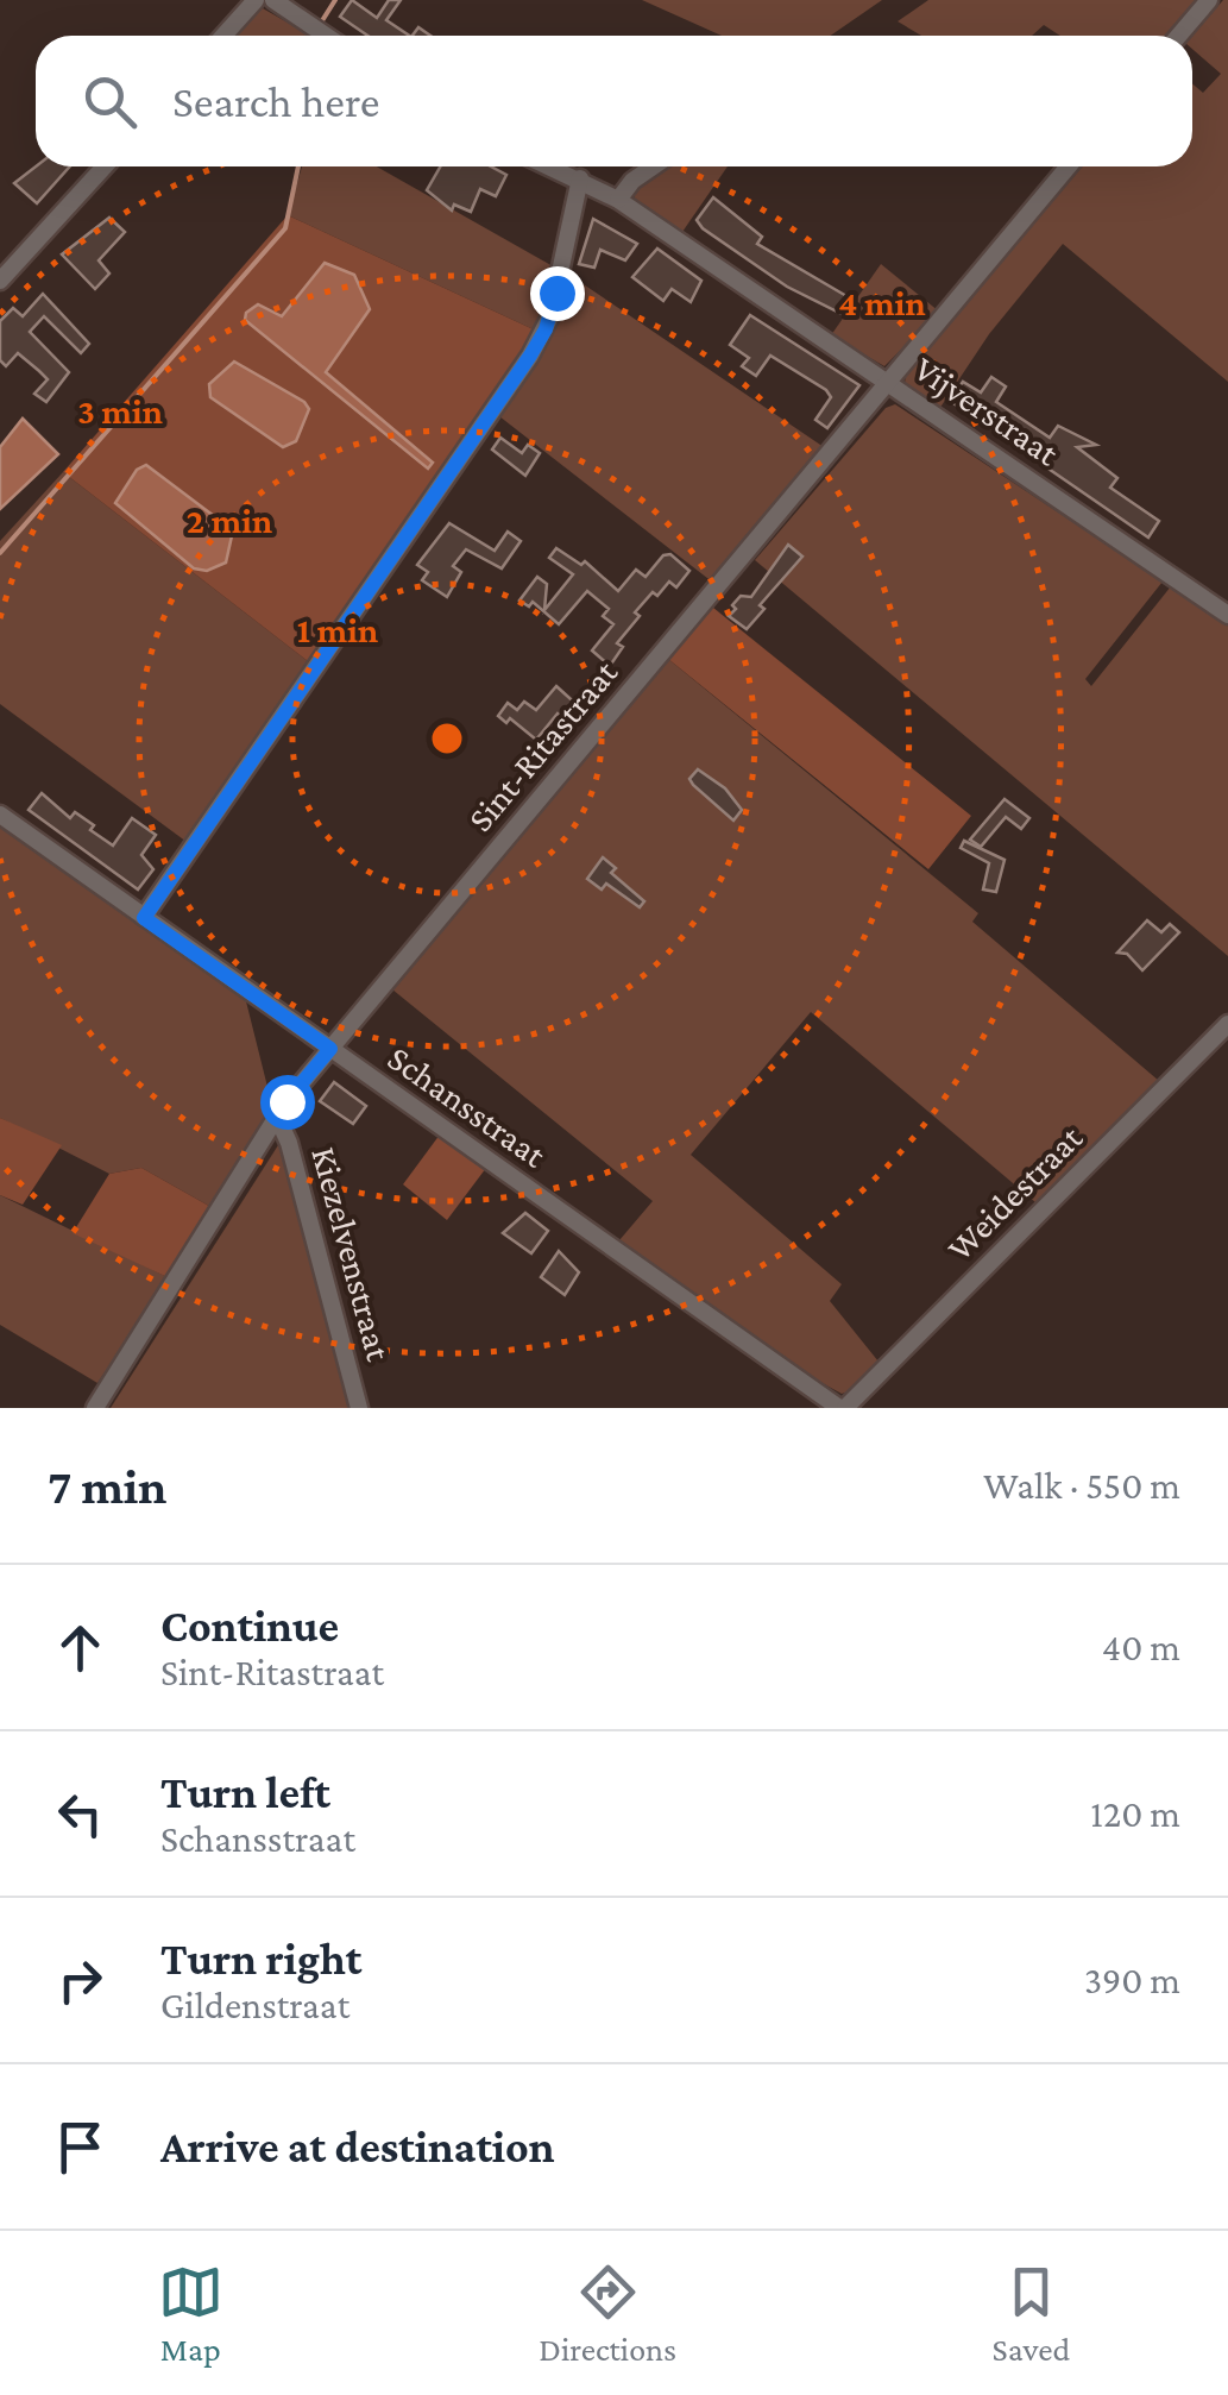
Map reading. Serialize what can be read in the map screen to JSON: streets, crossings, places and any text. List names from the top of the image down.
{
  "streets": {
    "street": [
      "Vijverstraat",
      "Sint-Ritastraat",
      "Schansstraat",
      "Weidestraat",
      "Kiezelvenstraat"
    ]
  },
  "crossings": [
    ["Vijverstraat", "Sint-Ritastraat"],
    ["Sint-Ritastraat", "Schansstraat"],
    ["Sint-Ritastraat", "Kiezelvenstraat"],
    ["Schansstraat", "Weidestraat"]
  ],
  "page": {
    "search": "Search here",
    "heading": ["7 min", "Walk · 550 m"],
    "list": [
      ["Continue", "Sint-Ritastraat", "40 m"],
      ["Turn left", "Schansstraat", "120 m"],
      ["Turn right", "Gildenstraat", "390 m"],
      "Arrive at destination"
    ],
    "nav": ["Map", "Directions", "Saved"]
  },
  "rings": [
    "4 min",
    "3 min",
    "2 min",
    "1 min"
  ]
}
